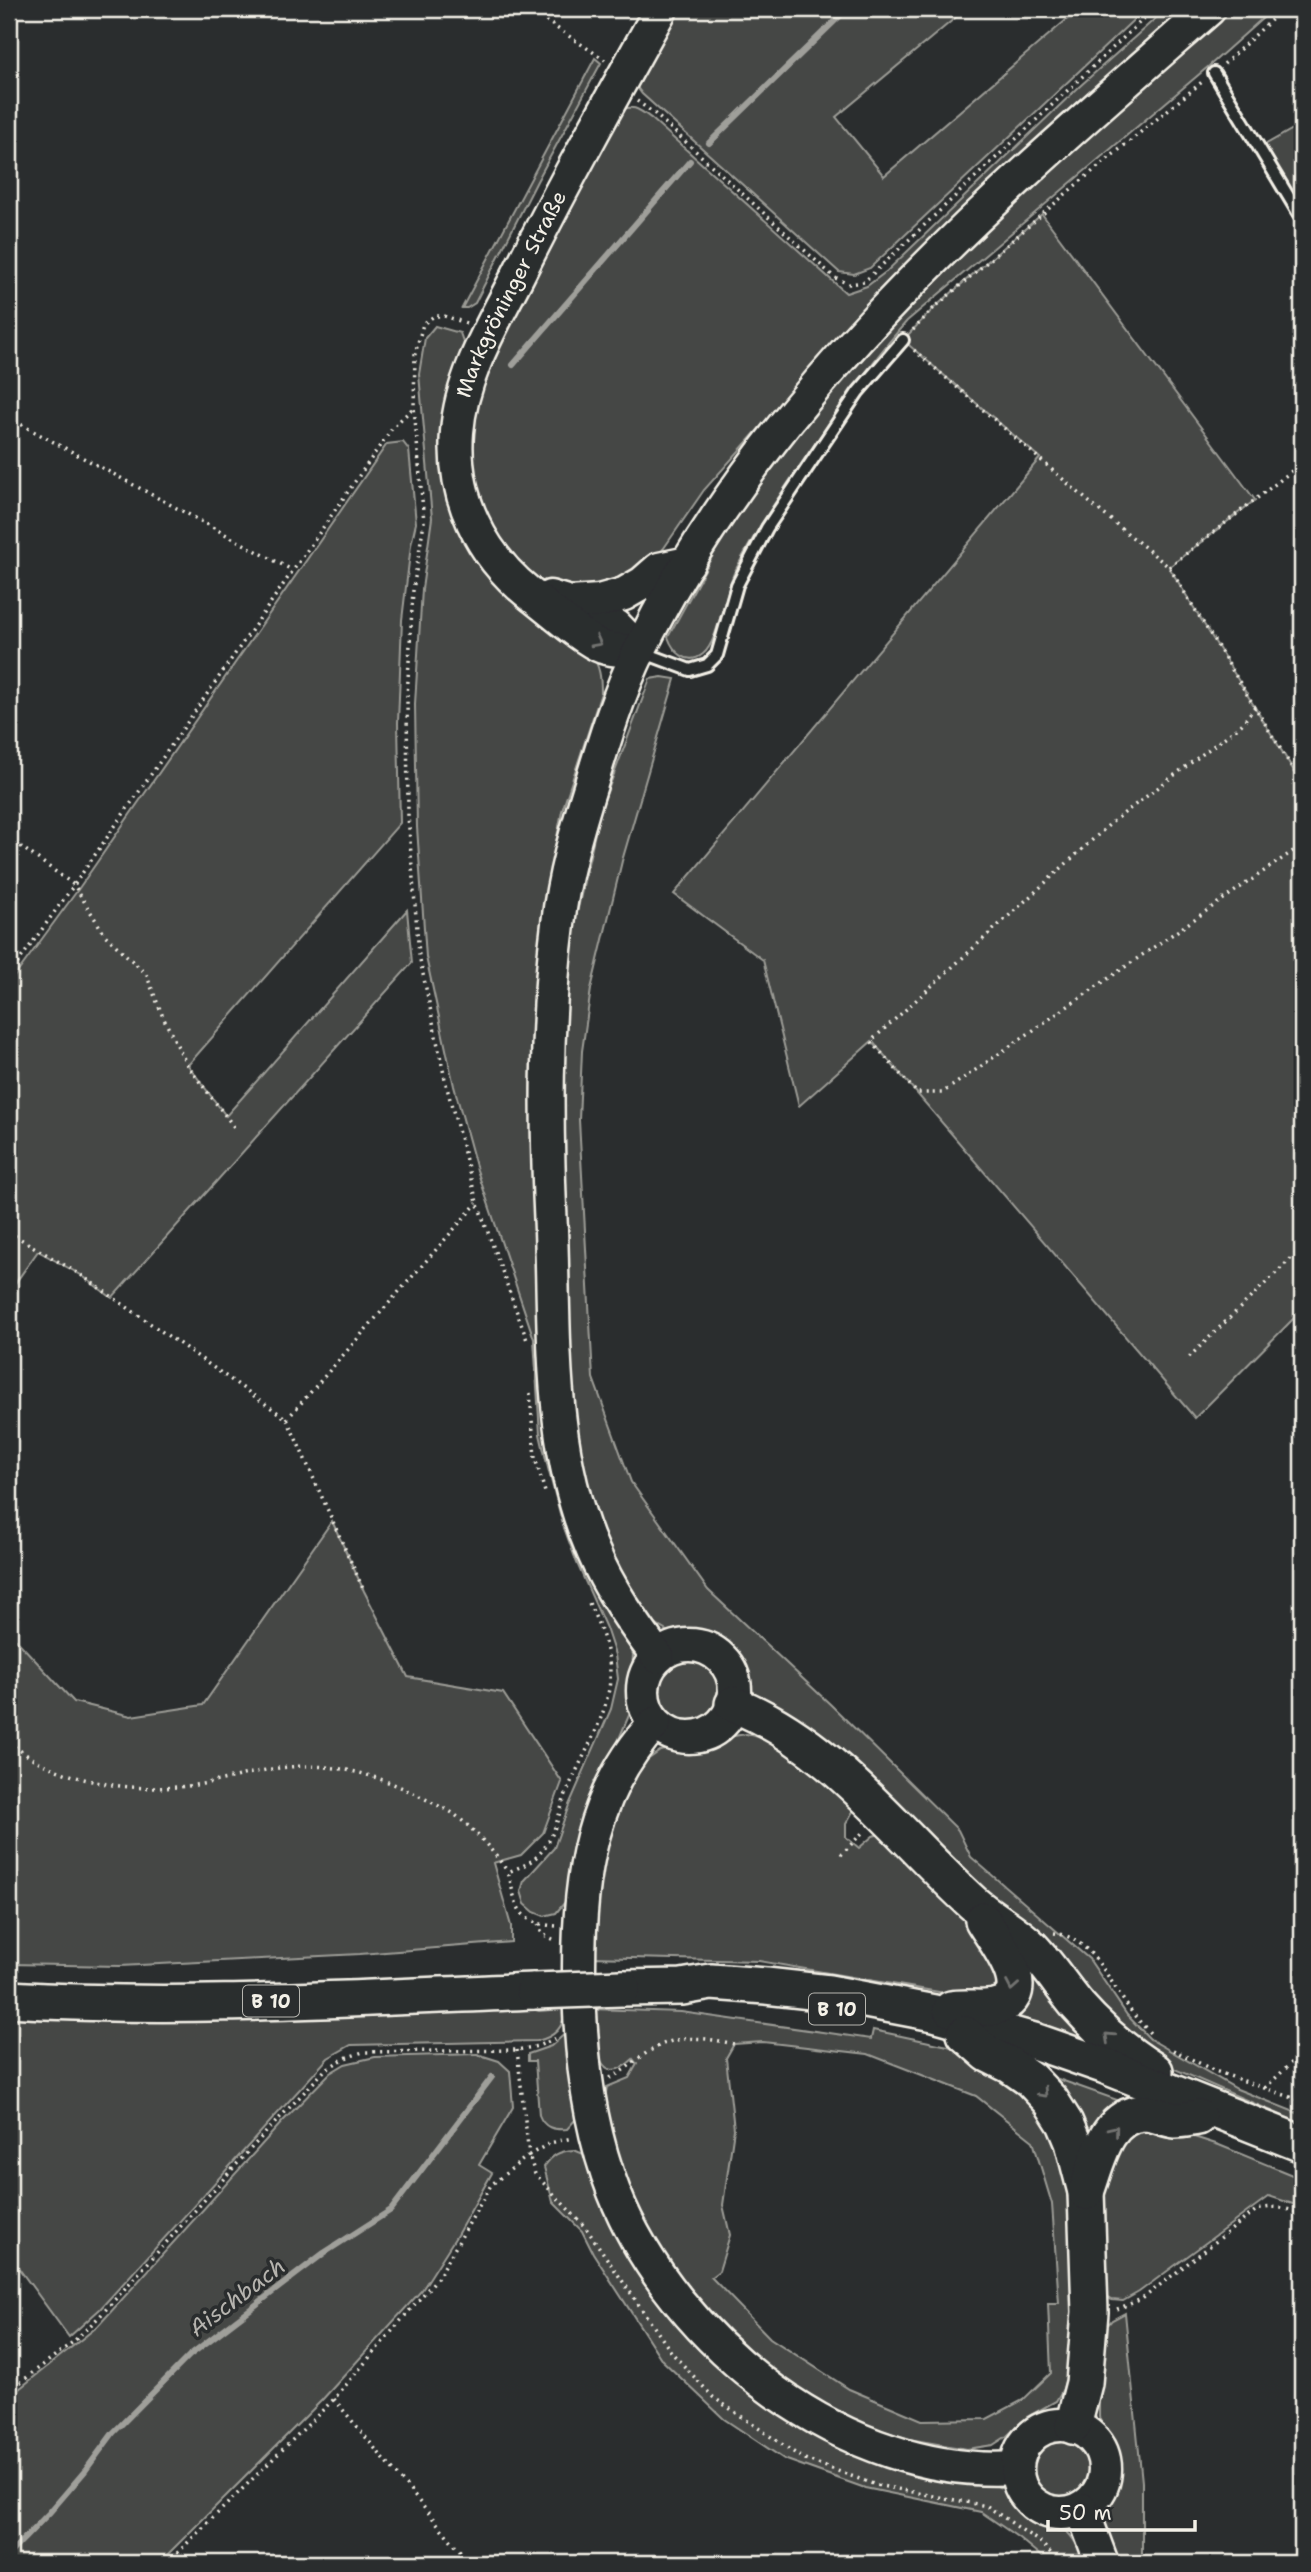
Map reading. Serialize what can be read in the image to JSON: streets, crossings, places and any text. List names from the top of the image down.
{
  "streets": {
    "main road": ["Markgröninger Straße", "B 10"]
  },
  "water": ["Aischbach"],
  "scale_bar": "50 m"
}
